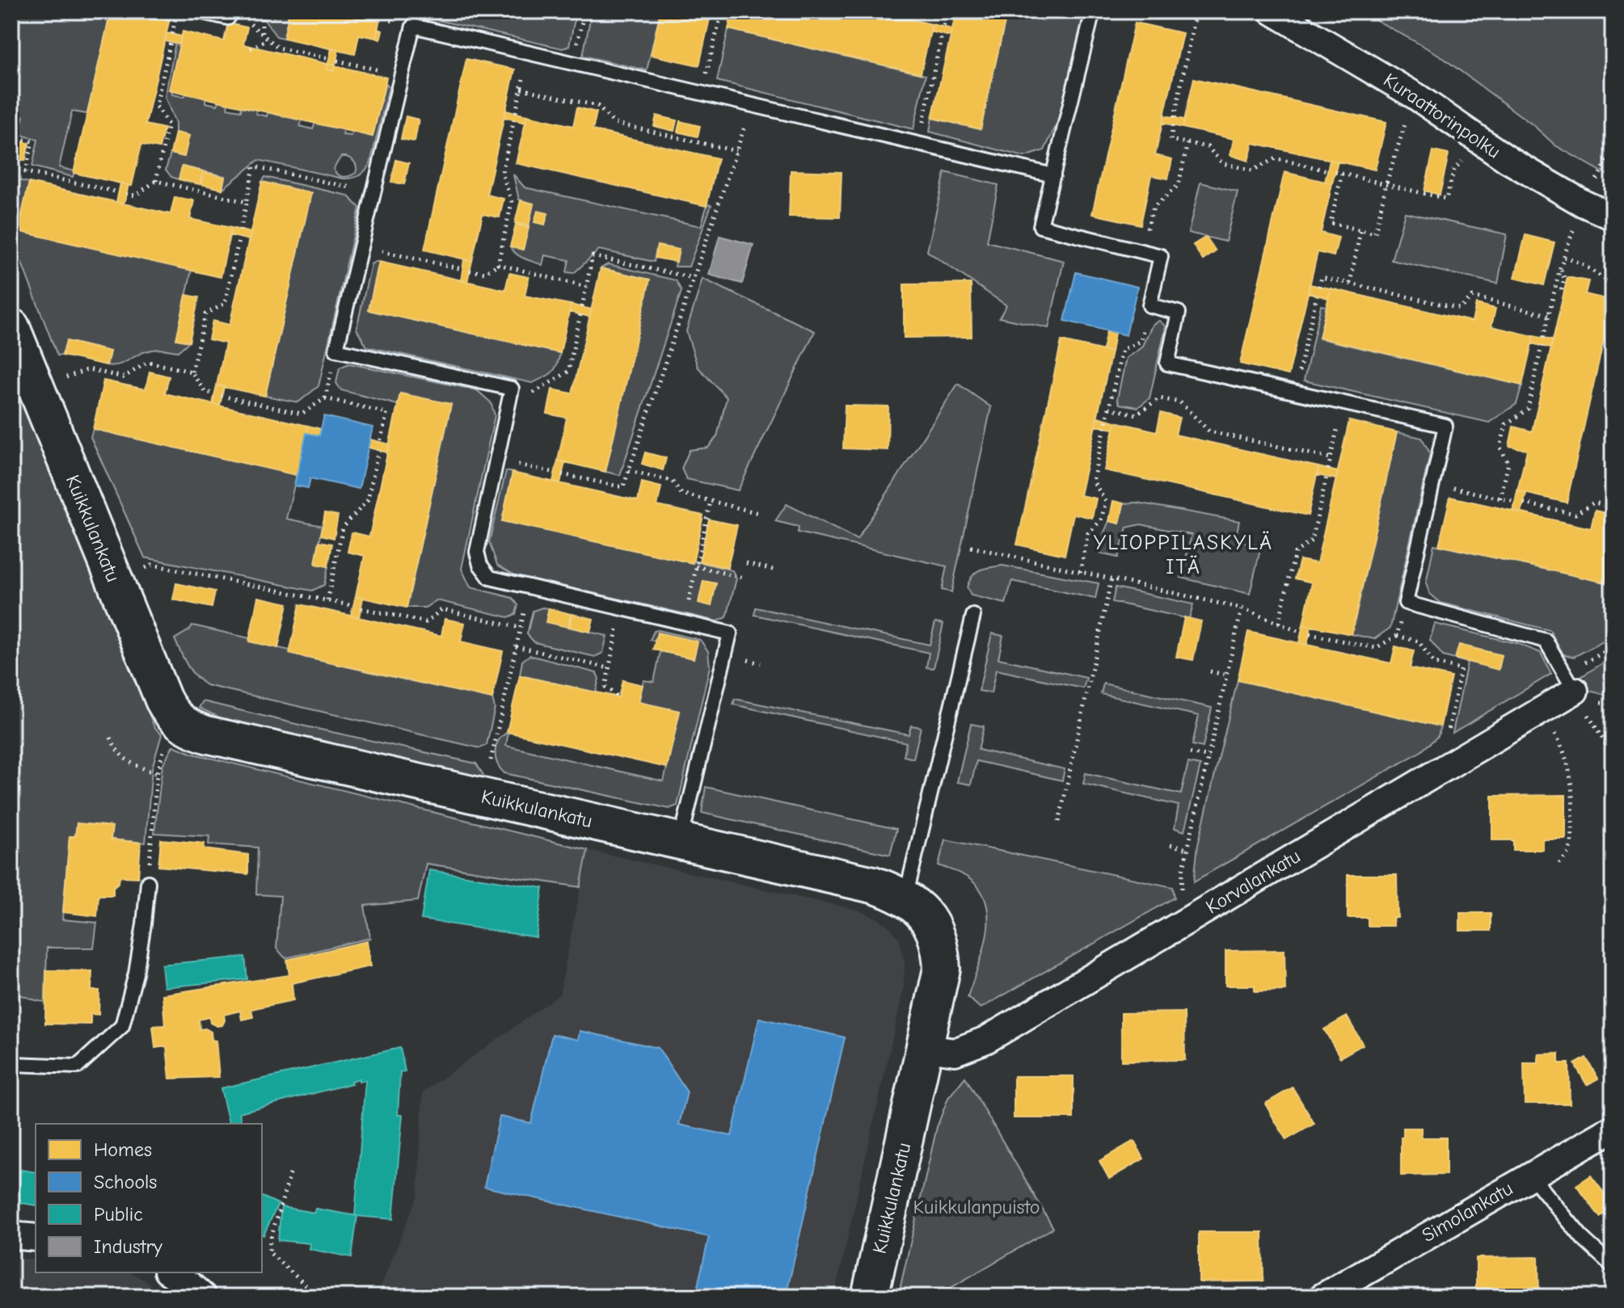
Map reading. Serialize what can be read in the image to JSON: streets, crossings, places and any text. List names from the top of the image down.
{
  "streets": {
    "street": [
      "Kuraattorinpolku",
      "Kuikkulankatu",
      "Korvalankatu",
      "Simolankatu"
    ]
  },
  "crossings": [
    ["Kuikkulankatu", "Korvalankatu"]
  ],
  "districts": ["YLIOPPILASKYLÄ ITÄ"],
  "parks": ["Kuikkulanpuisto"],
  "legend": [
    "Homes",
    "Schools",
    "Public",
    "Industry"
  ]
}
